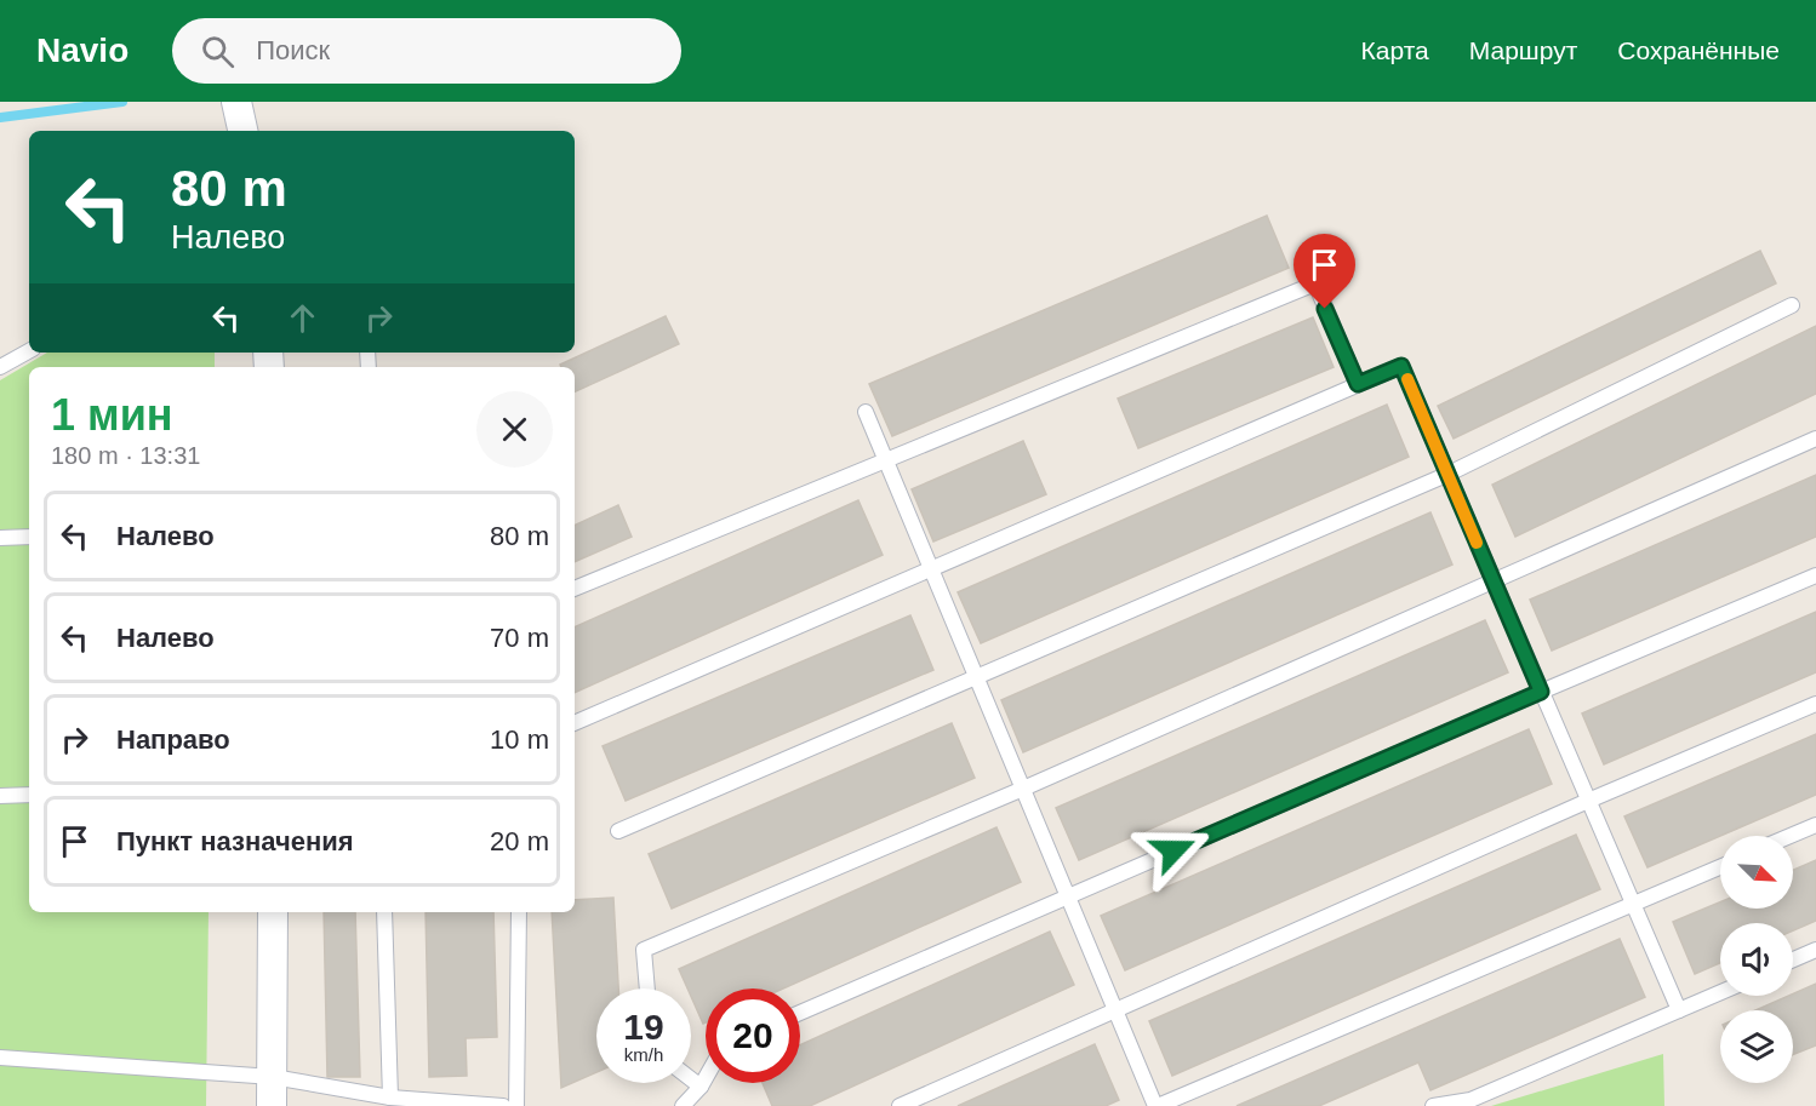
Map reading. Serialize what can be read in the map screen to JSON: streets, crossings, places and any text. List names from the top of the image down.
{
  "north": "bottom right",
  "page": {
    "header": "Navio",
    "search": "Поиск",
    "nav": ["Карта", "Маршрут", "Сохранённые"],
    "turn": ["80 m", "Налево"],
    "heading": ["1 мин", "180 m · 13:31"],
    "list": [
      {
        "name": "Налево",
        "value": "80 m"
      },
      {
        "name": "Налево",
        "value": "70 m"
      },
      {
        "name": "Направо",
        "value": "10 m"
      },
      {
        "name": "Пункт назначения",
        "value": "20 m"
      }
    ],
    "speed": "19 km/h",
    "limit": "20"
  }
}
